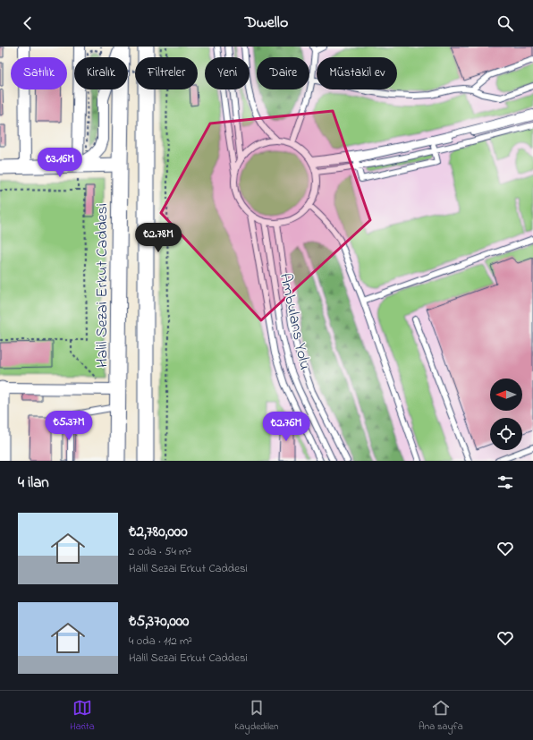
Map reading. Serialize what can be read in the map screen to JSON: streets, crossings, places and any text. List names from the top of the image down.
{
  "streets": {
    "main road": ["Halil Sezai Erkut Caddesi"],
    "lane": ["Ambulans Yolu"]
  },
  "north": "left",
  "page": {
    "header": "Dwello",
    "chip": [
      "Satılık",
      "Kiralık",
      "Filtreler",
      "Yeni",
      "Daire",
      "Müstakil ev"
    ],
    "price": [
      "₺3.16M",
      "₺2.78M",
      "₺5.37M",
      "₺2.76M"
    ],
    "heading": "4 ilan",
    "list": [
      {
        "name": "₺2,780,000",
        "note": "2 oda · 54 m² · Halil Sezai Erkut Caddesi"
      },
      {
        "name": "₺5,370,000",
        "note": "4 oda · 112 m² · Halil Sezai Erkut Caddesi"
      }
    ],
    "tabs": ["Harita", "Kaydedilen", "Ana sayfa"]
  }
}
